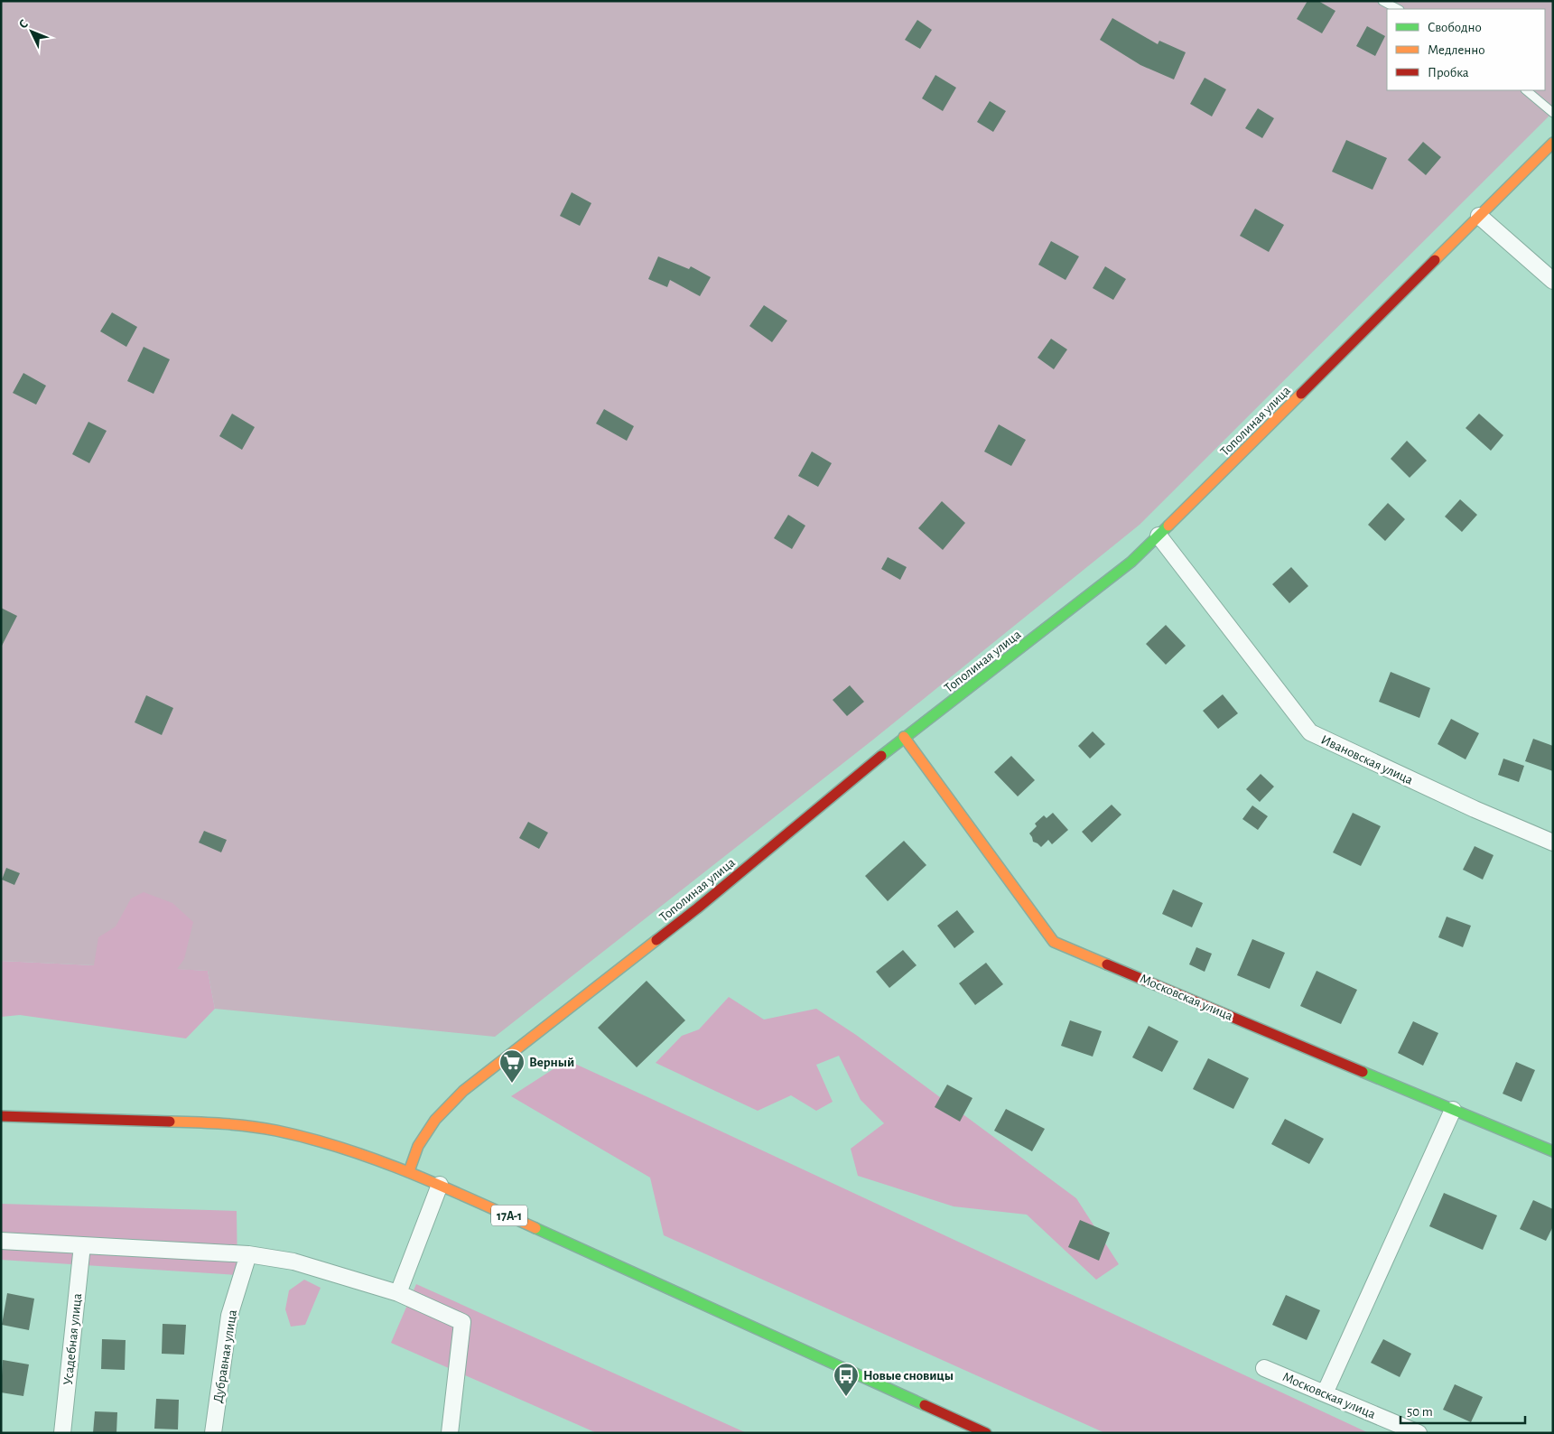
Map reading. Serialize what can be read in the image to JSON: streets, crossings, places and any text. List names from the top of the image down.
{
  "streets": {
    "street": [
      "Тополиная улица",
      "Ивановская улица",
      "Московская улица",
      "17А-1",
      "Усадебная улица",
      "Дубравная улица"
    ]
  },
  "crossings": [
    ["Тополиная улица", "Ивановская улица"],
    ["Тополиная улица", "Московская улица"],
    ["Тополиная улица", "17А-1"]
  ],
  "places": {
    "supermarket": ["Верный"],
    "bus stop": ["Новые сновицы"]
  },
  "legend": ["Свободно", "Медленно", "Пробка"],
  "scale_bar": "50 m",
  "north": "top left"
}
